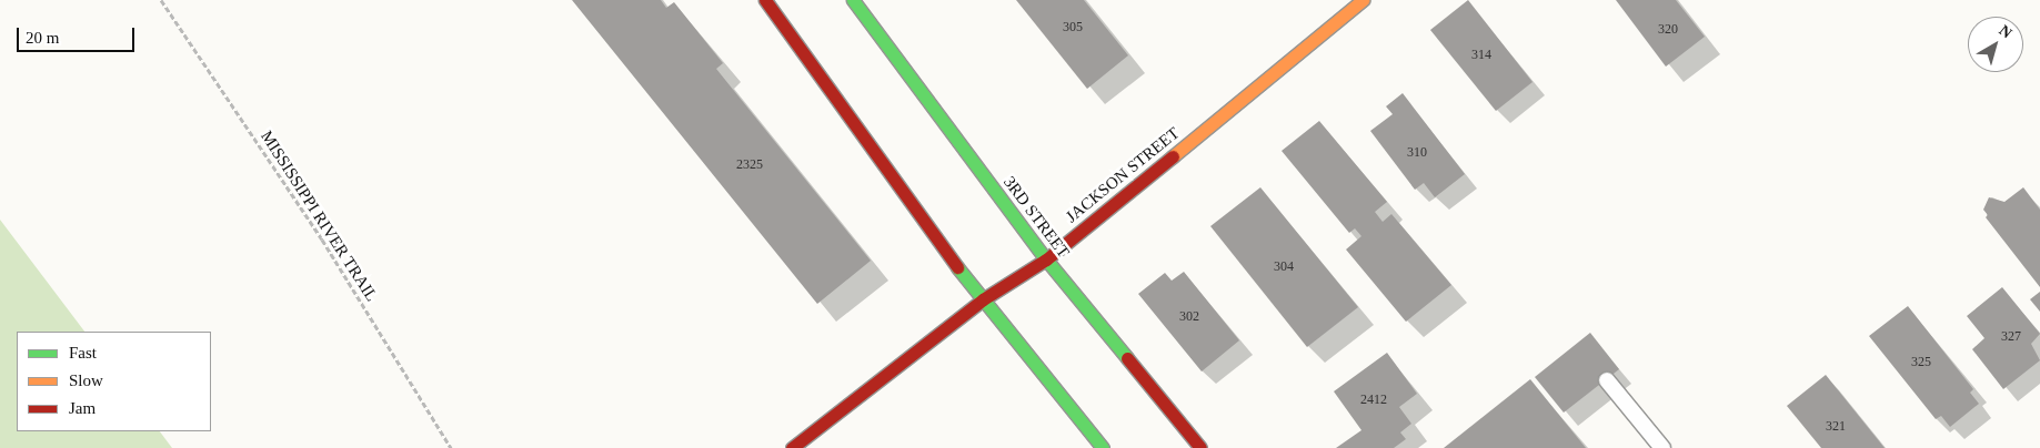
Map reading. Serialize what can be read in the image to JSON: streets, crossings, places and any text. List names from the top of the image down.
{
  "streets": {
    "main road": ["JACKSON STREET", "3RD STREET"],
    "path": ["MISSISSIPPI RIVER TRAIL"]
  },
  "crossings": [
    ["JACKSON STREET", "3RD STREET"]
  ],
  "house_numbers": [
    "305",
    "320",
    "314",
    "310",
    "2325",
    "304",
    "302",
    "327",
    "325",
    "2412",
    "321"
  ],
  "legend": ["Fast", "Slow", "Jam"],
  "scale_bar": "20 m",
  "north": "top right"
}
